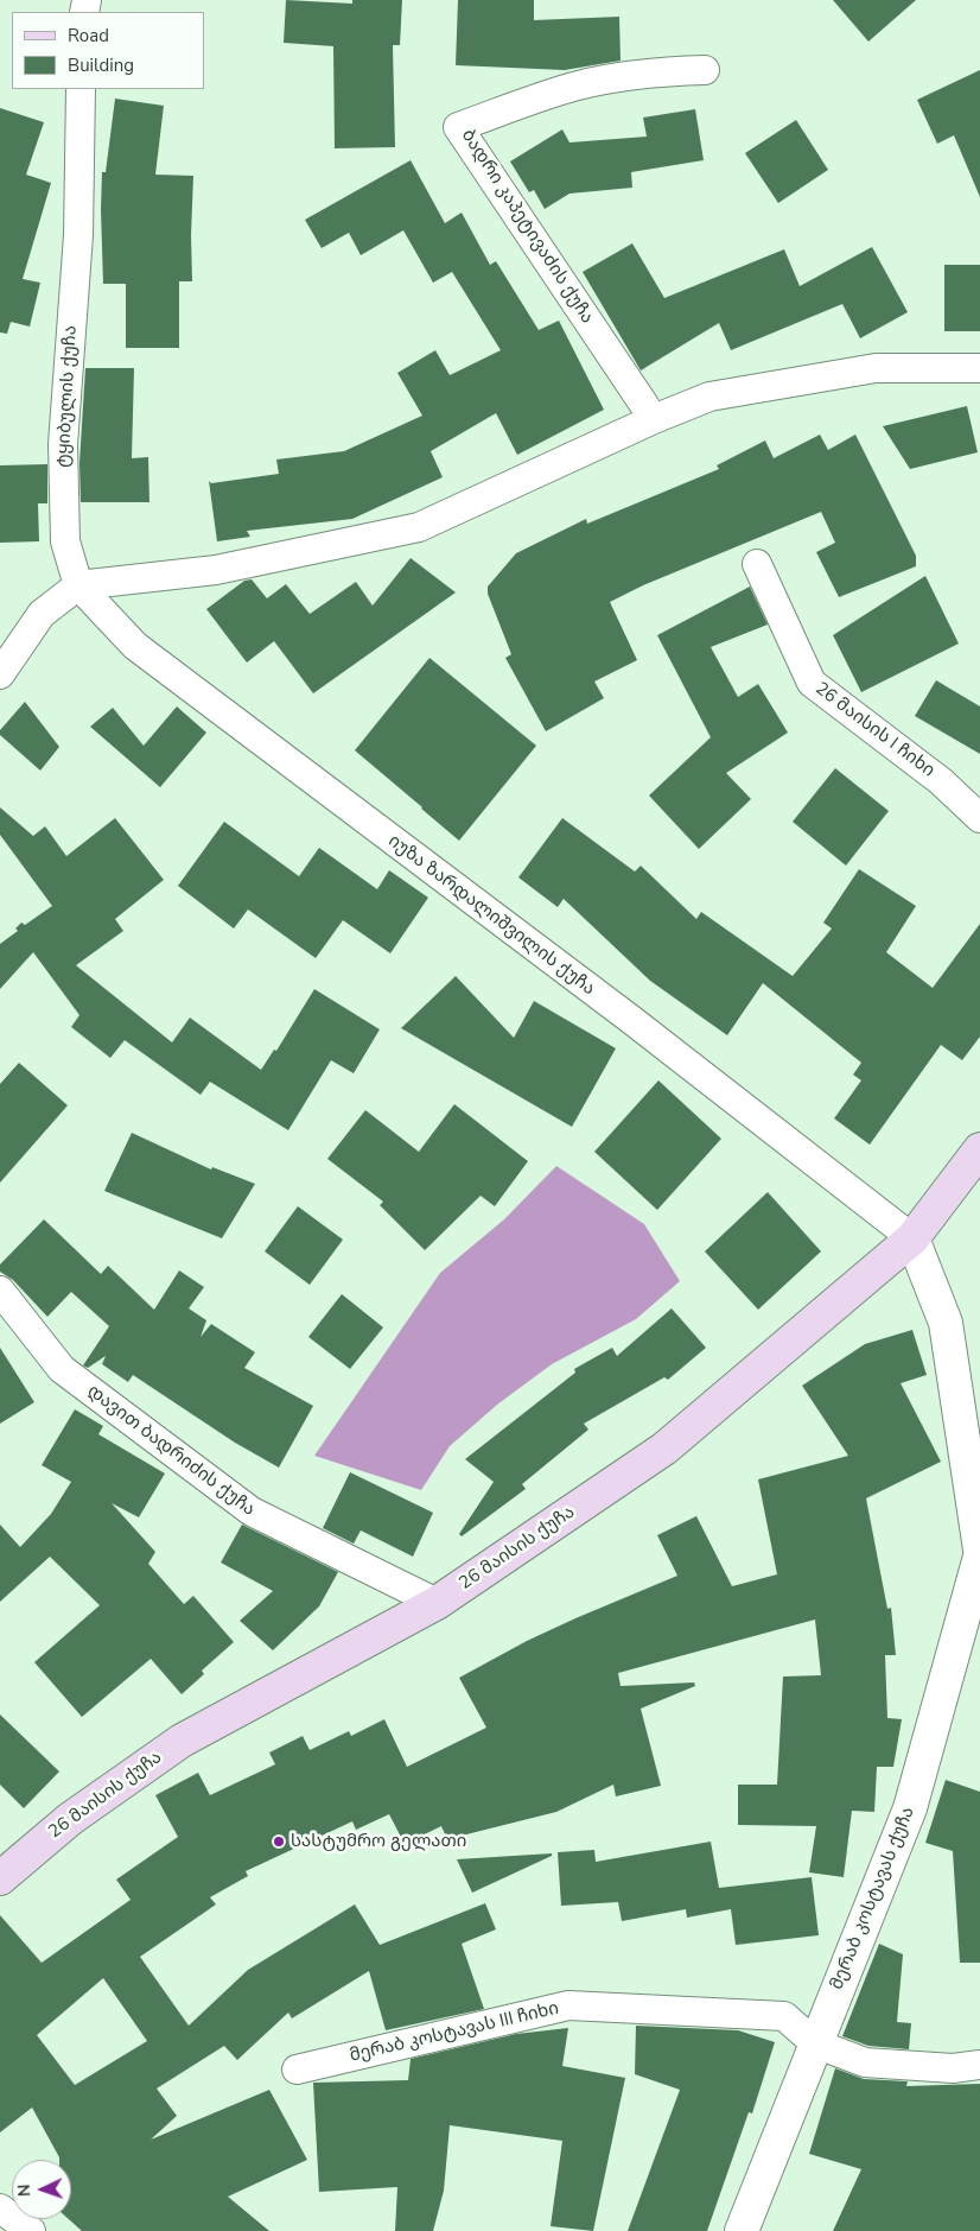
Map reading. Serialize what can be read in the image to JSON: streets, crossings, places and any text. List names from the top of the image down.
{
  "streets": {
    "main road": ["26 მაისის ქუჩა"],
    "street": [
      "ბადრი კაპეტივაძის ქუჩა",
      "ტყიბულის ქუჩა",
      "26 მაისის I ჩიხი",
      "იუზა ზარდალიშვილის ქუჩა",
      "დავით ბადრიძის ქუჩა",
      "მერაბ კოსტავას ქუჩა",
      "მერაბ კოსტავას III ჩიხი"
    ]
  },
  "crossings": [
    ["ტყიბულის ქუჩა", "იუზა ზარდალიშვილის ქუჩა"],
    ["იუზა ზარდალიშვილის ქუჩა", "26 მაისის ქუჩა"],
    ["დავით ბადრიძის ქუჩა", "26 მაისის ქუჩა"],
    ["მერაბ კოსტავას ქუჩა", "მერაბ კოსტავას III ჩიხი"]
  ],
  "places": ["სასტუმრო გელათი"],
  "legend": ["Road", "Building"],
  "north": "left"
}
